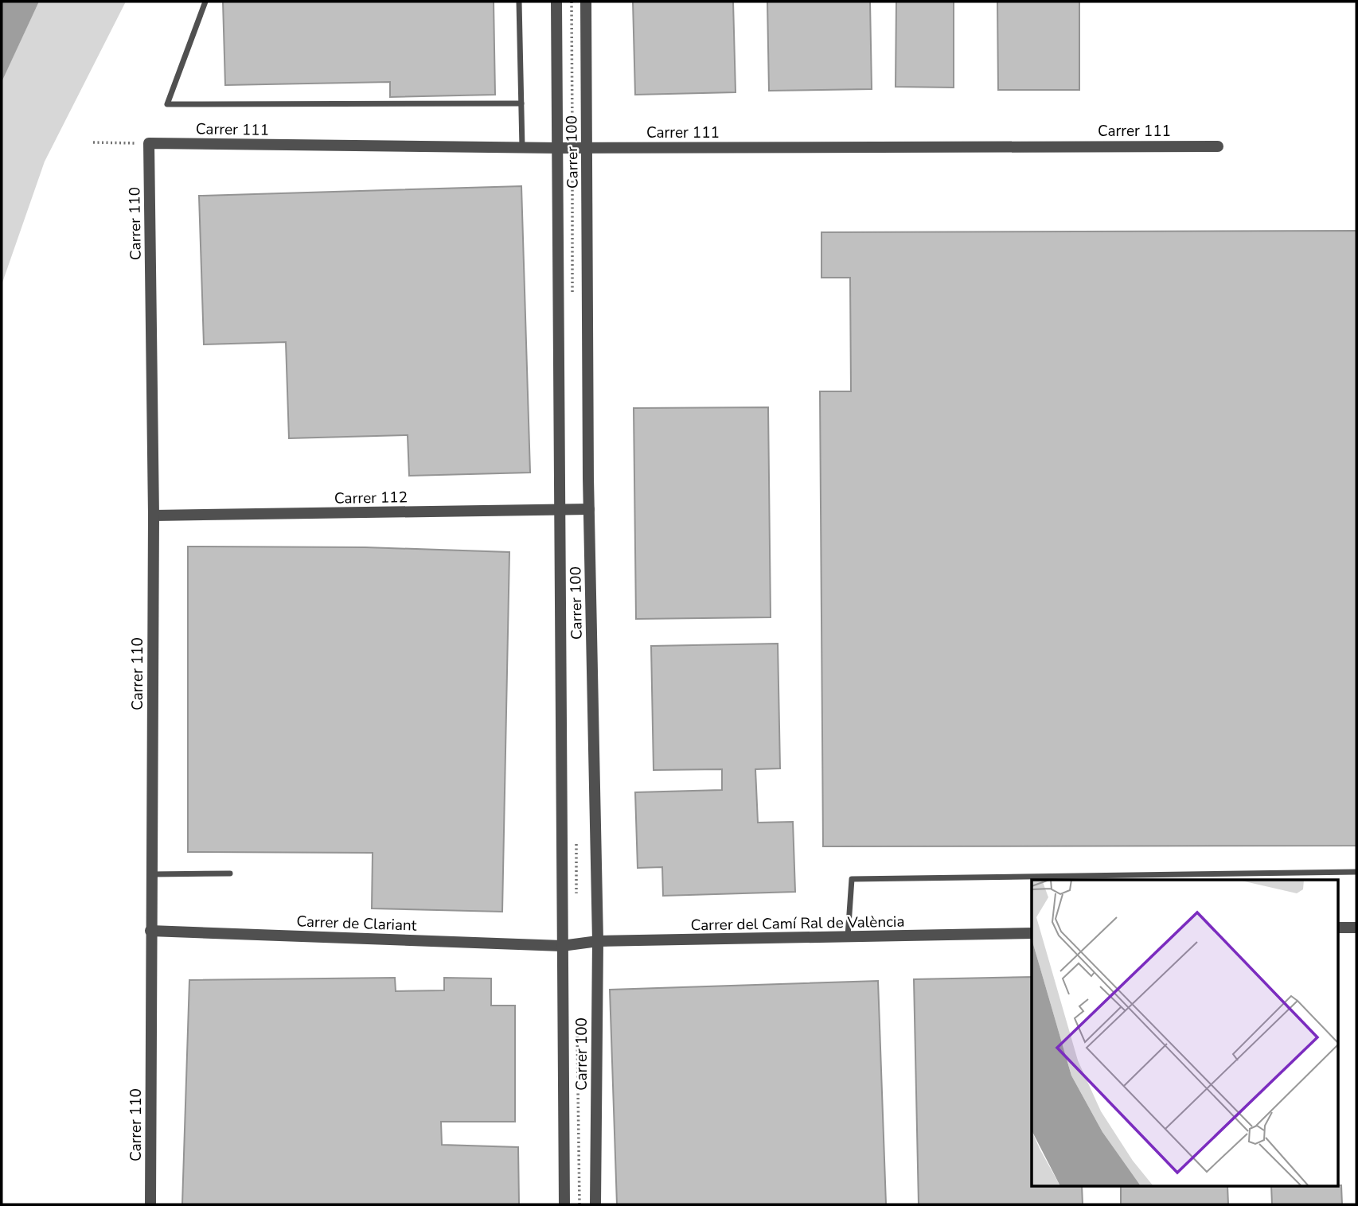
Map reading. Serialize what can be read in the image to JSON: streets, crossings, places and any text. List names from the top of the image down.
{
  "streets": {
    "street": [
      "Carrer 111",
      "Carrer 100",
      "Carrer 110",
      "Carrer 112",
      "Carrer de Clariant",
      "Carrer del Camí Ral de València"
    ]
  },
  "crossings": [
    ["Carrer 111", "Carrer 100"],
    ["Carrer 111", "Carrer 110"],
    ["Carrer 100", "Carrer 112"],
    ["Carrer 100", "Carrer de Clariant"],
    ["Carrer 100", "Carrer del Camí Ral de València"],
    ["Carrer 110", "Carrer 112"],
    ["Carrer 110", "Carrer de Clariant"],
    ["Carrer de Clariant", "Carrer del Camí Ral de València"]
  ]
}
